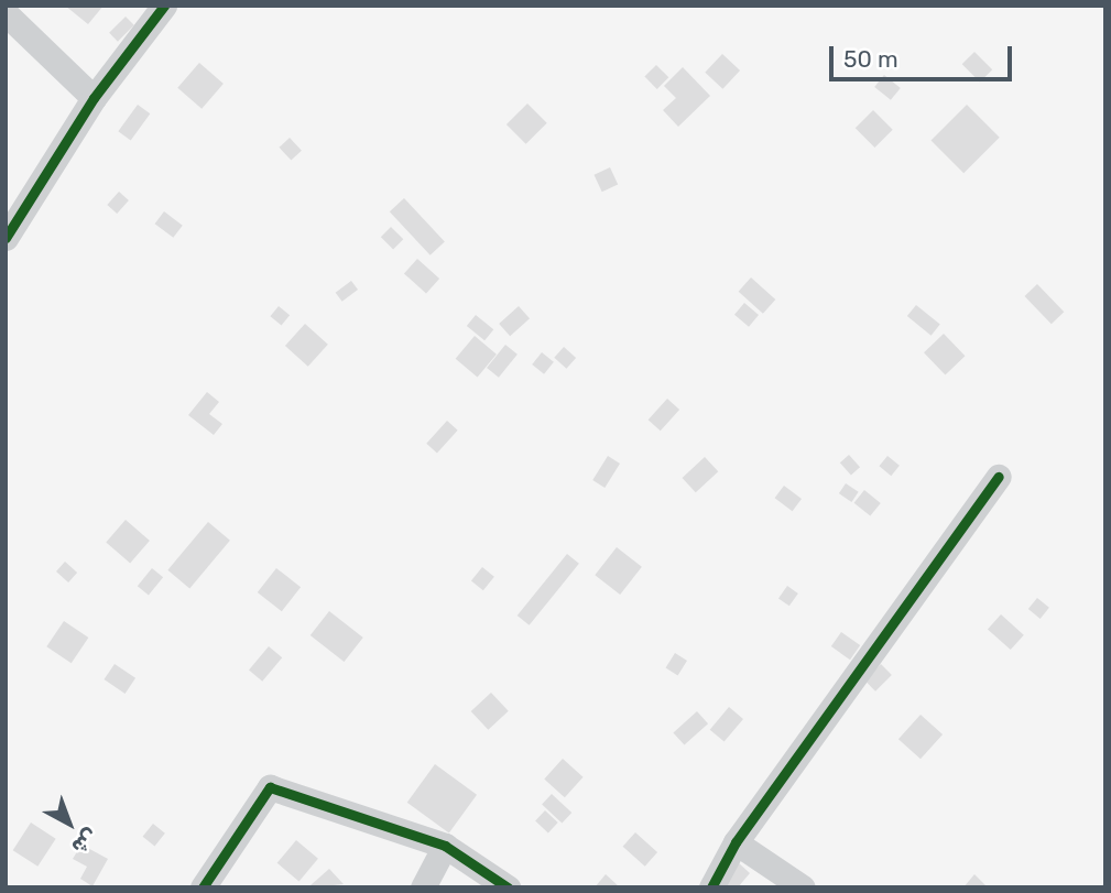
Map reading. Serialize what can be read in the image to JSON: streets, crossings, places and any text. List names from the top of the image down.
{
  "scale_bar": "50 m",
  "north": "bottom right"
}
